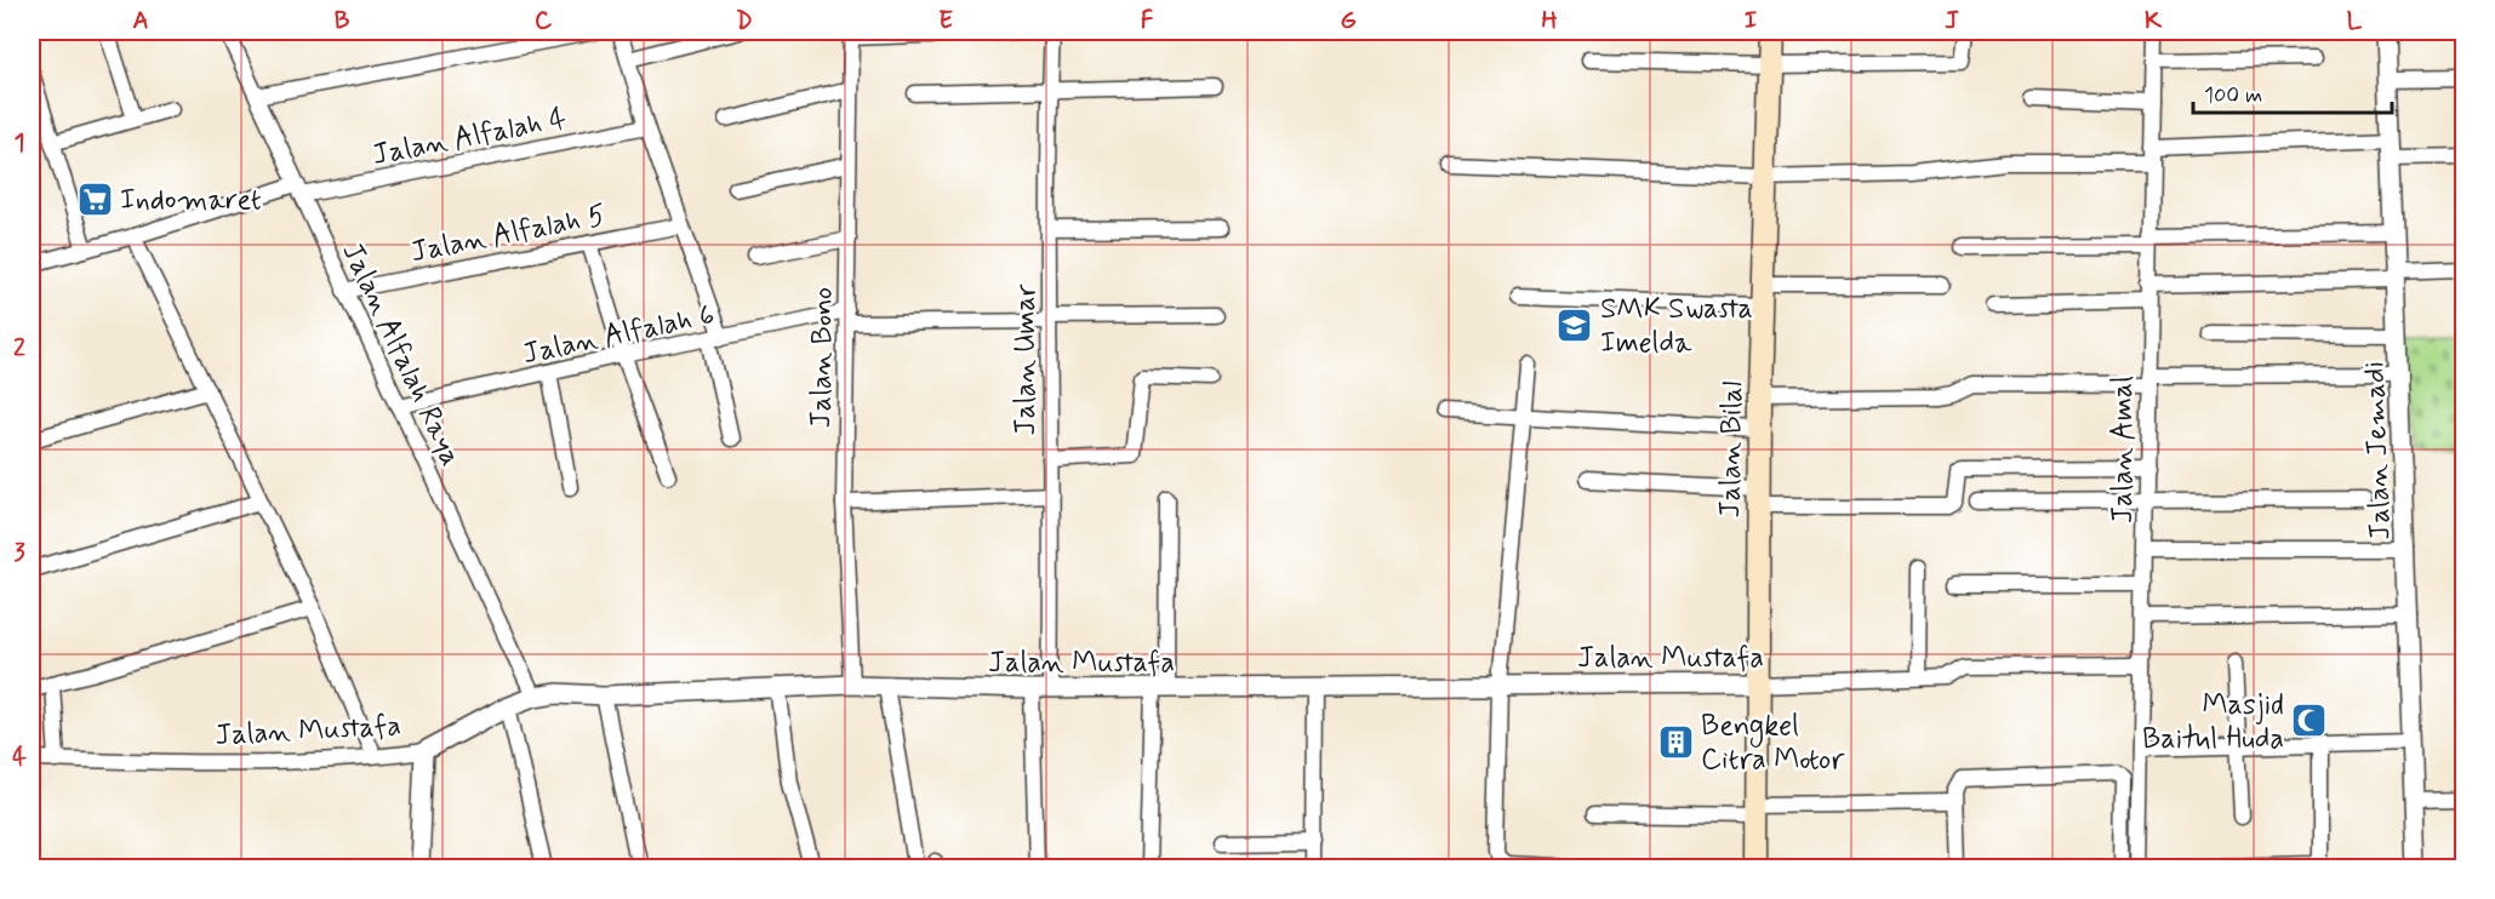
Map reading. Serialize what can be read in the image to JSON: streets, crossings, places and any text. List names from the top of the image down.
{
  "streets": {
    "main road": ["Jalan Bilal"],
    "street": [
      "Jalan Alfalah 4",
      "Jalan Alfalah 5",
      "Jalan Alfalah 6",
      "Jalan Alfalah Raya",
      "Jalan Bono",
      "Jalan Umar",
      "Jalan Amal",
      "Jalan Jemadi",
      "Jalan Mustafa"
    ]
  },
  "crossings": [
    ["Jalan Alfalah 4", "Jalan Alfalah Raya"],
    ["Jalan Alfalah 5", "Jalan Alfalah Raya"],
    ["Jalan Alfalah 6", "Jalan Alfalah Raya"],
    ["Jalan Alfalah 6", "Jalan Bono"],
    ["Jalan Alfalah 6", "Jalan Umar"],
    ["Jalan Alfalah Raya", "Jalan Mustafa"],
    ["Jalan Bono", "Jalan Mustafa"],
    ["Jalan Umar", "Jalan Mustafa"],
    ["Jalan Bilal", "Jalan Mustafa"],
    ["Jalan Amal", "Jalan Mustafa"]
  ],
  "places": {
    "supermarket": ["Indomaret"],
    "school or university": ["SMK Swasta Imelda"],
    "mosque": ["Masjid Baitul Huda"],
    "building": ["Bengkel Citra Motor"]
  },
  "scale_bar": "100 m",
  "grid": {
    "columns": [
      "A",
      "B",
      "C",
      "D",
      "E",
      "F",
      "G",
      "H",
      "I",
      "J",
      "K",
      "L"
    ],
    "rows": [
      "1",
      "2",
      "3",
      "4"
    ]
  }
}
